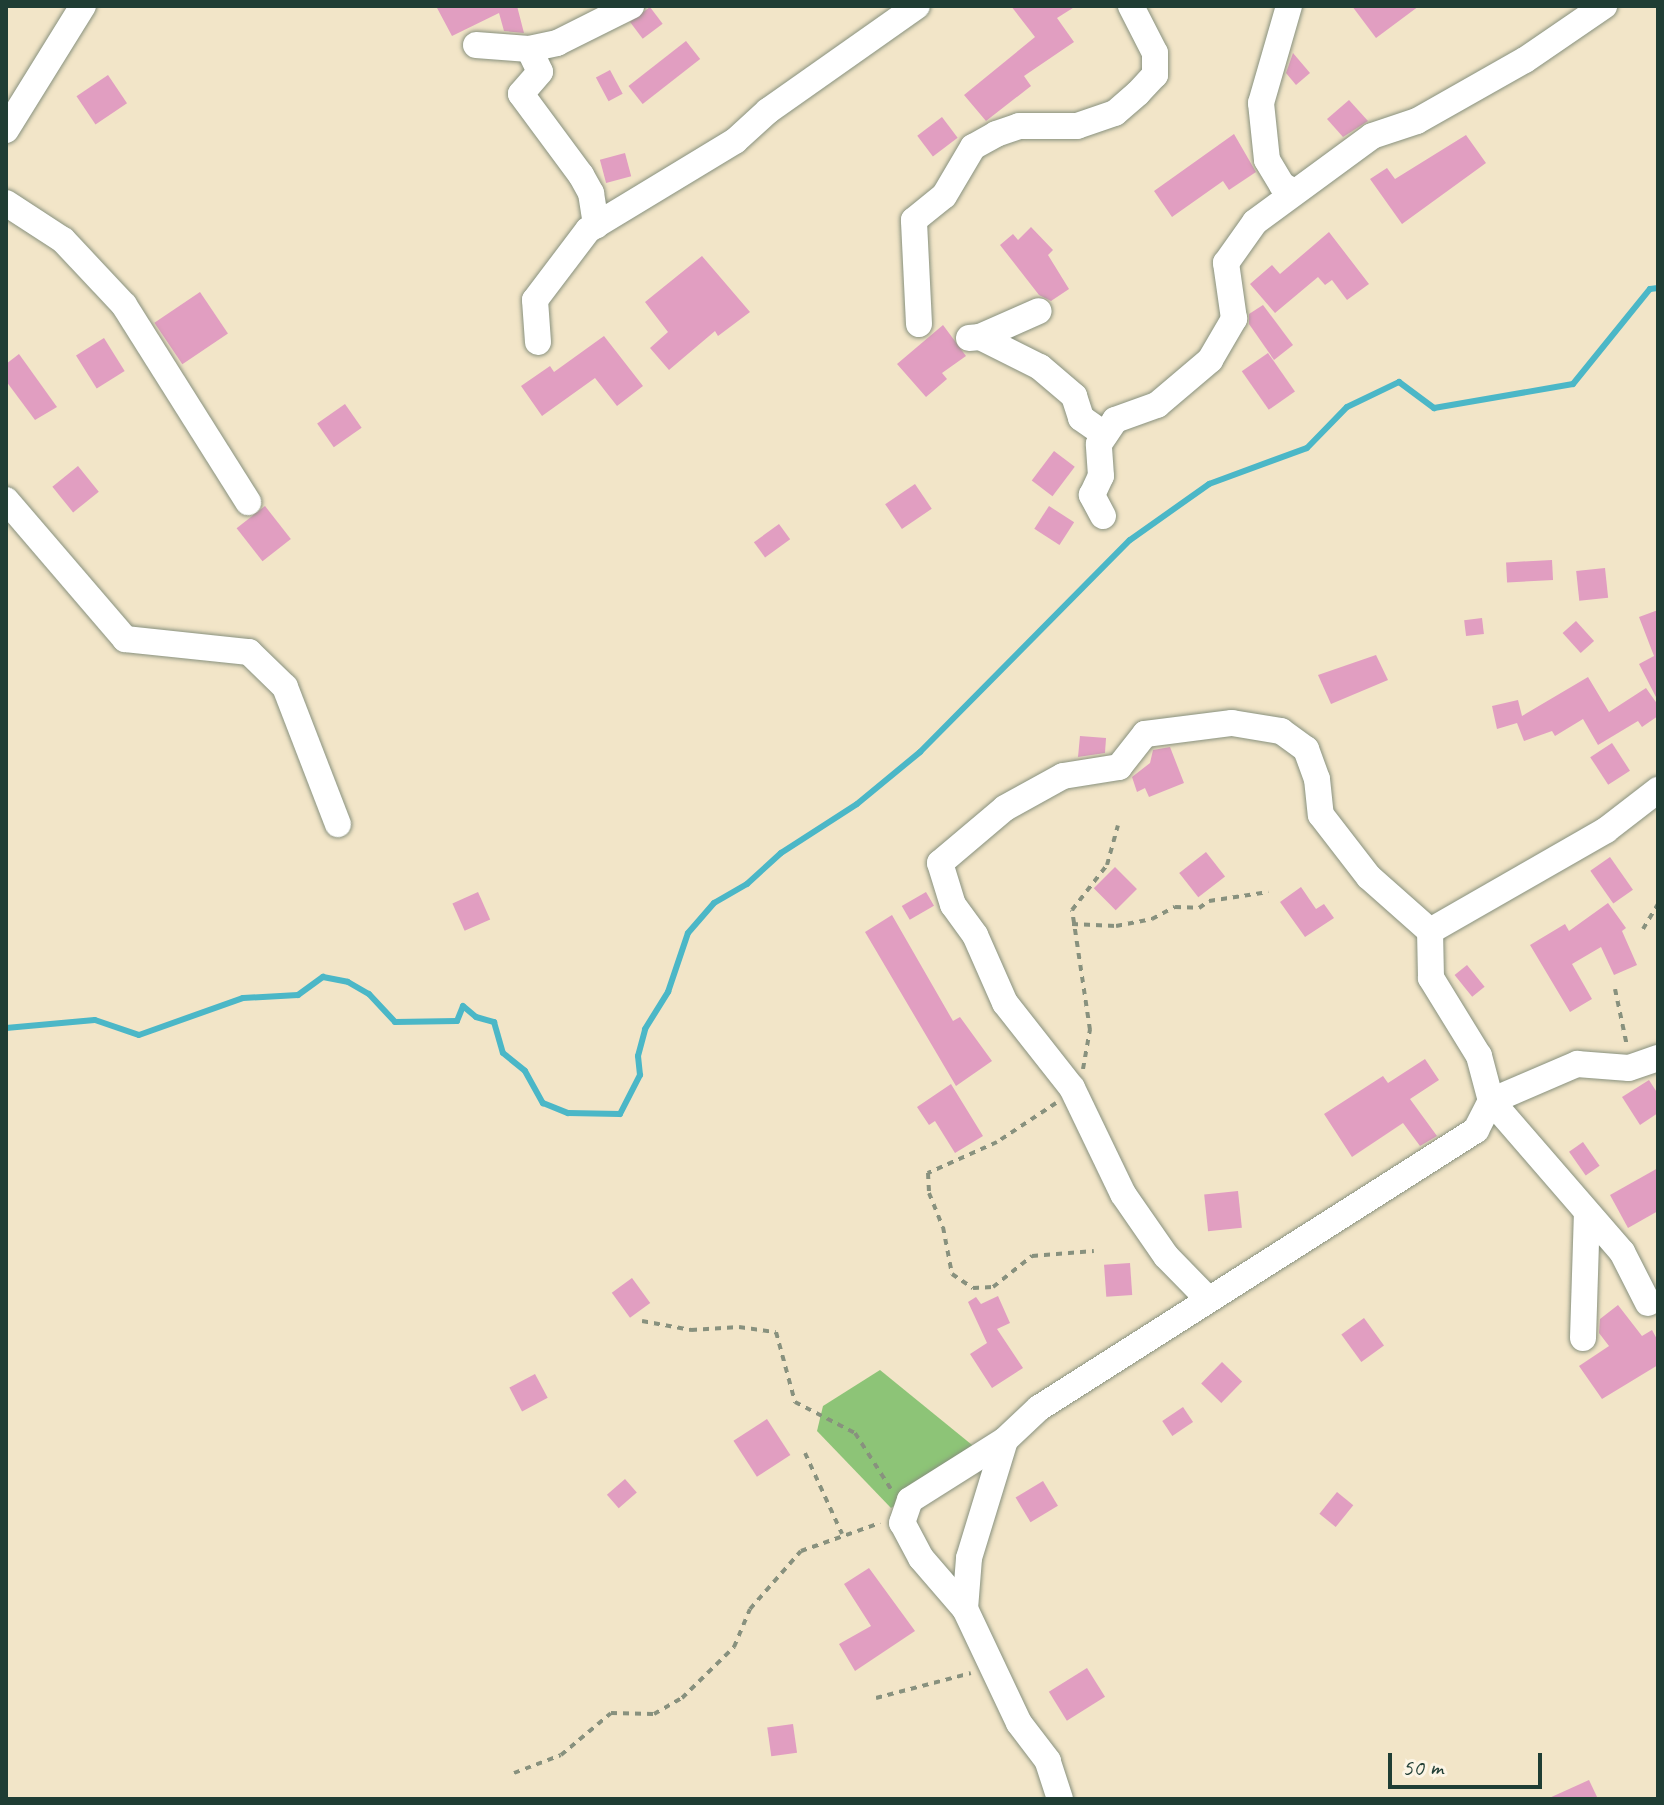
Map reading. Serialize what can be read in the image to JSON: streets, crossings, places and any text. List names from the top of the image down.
{
  "scale_bar": "50 m"
}
